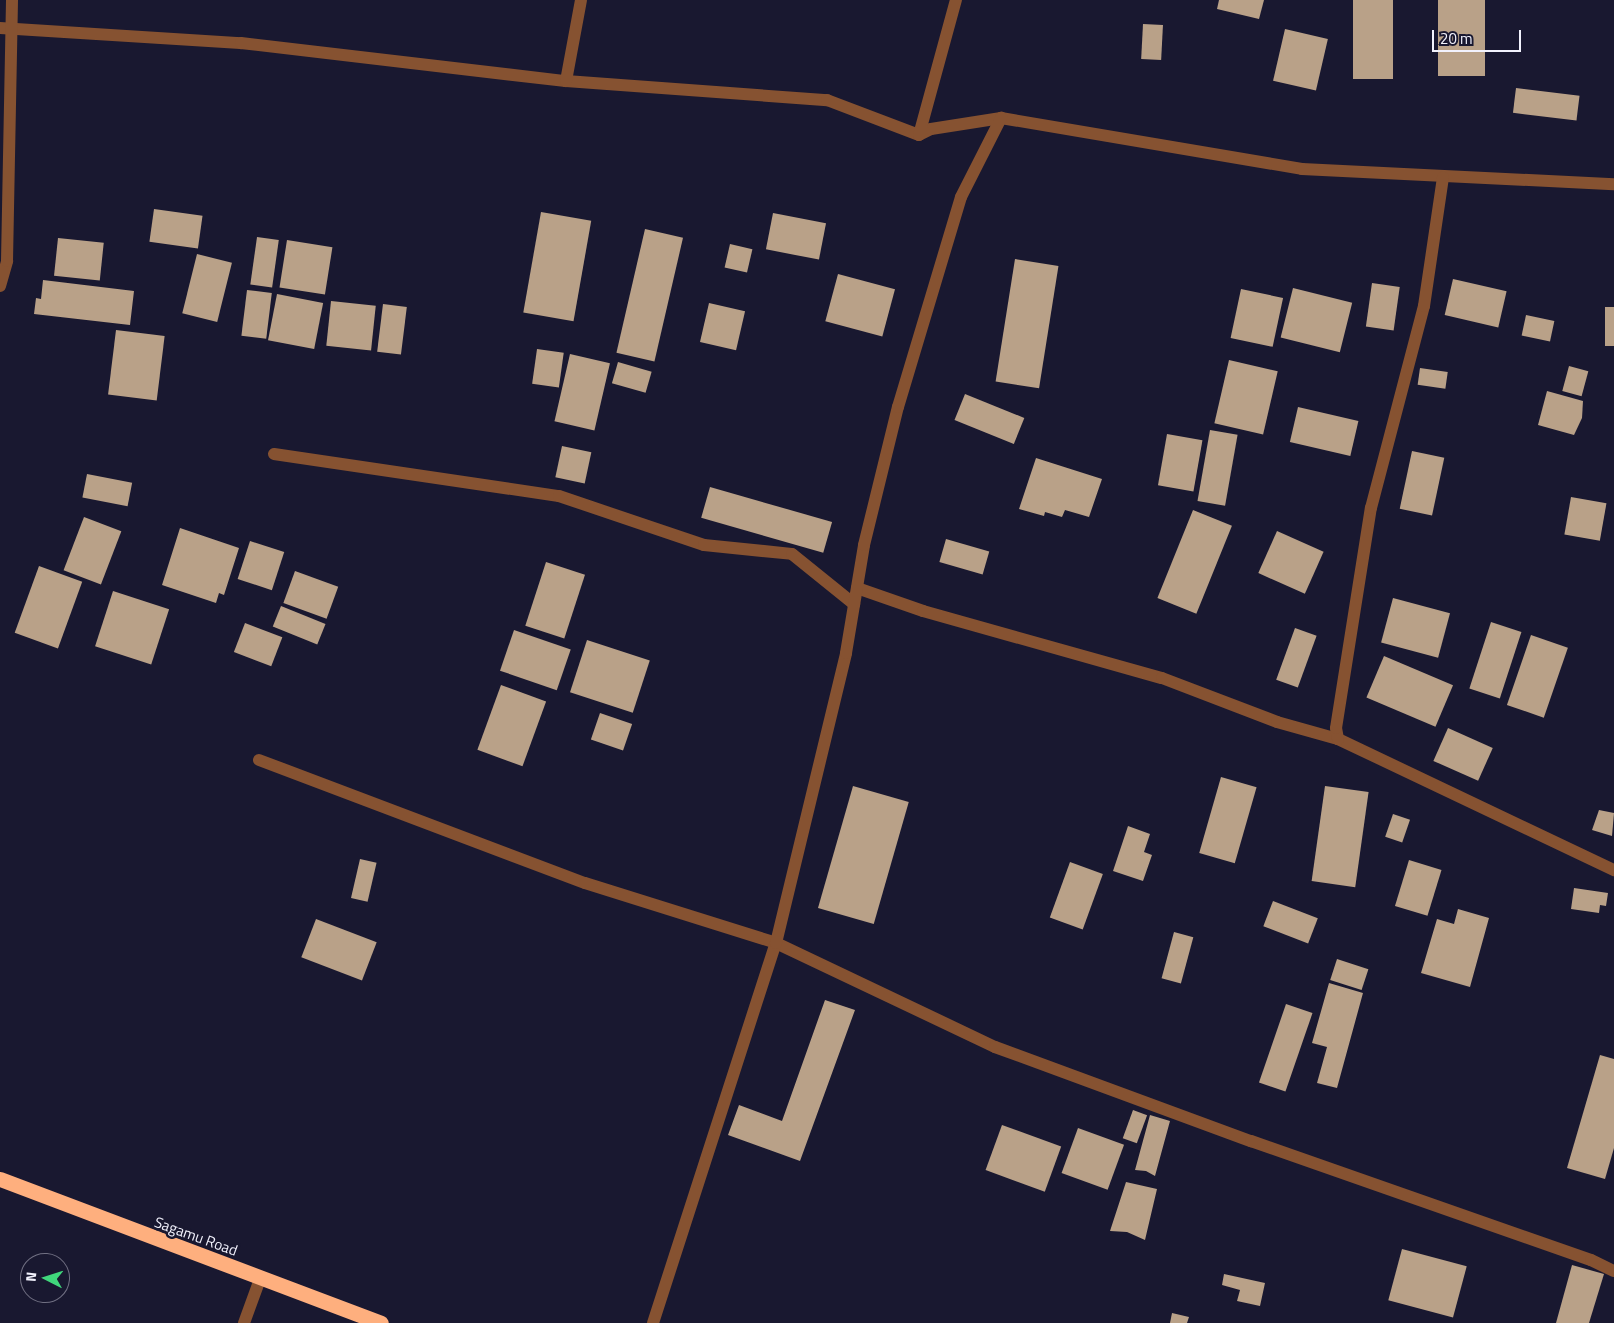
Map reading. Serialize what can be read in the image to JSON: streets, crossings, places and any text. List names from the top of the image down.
{
  "streets": {
    "highway": ["Sagamu Road"]
  },
  "scale_bar": "20 m",
  "north": "left"
}
